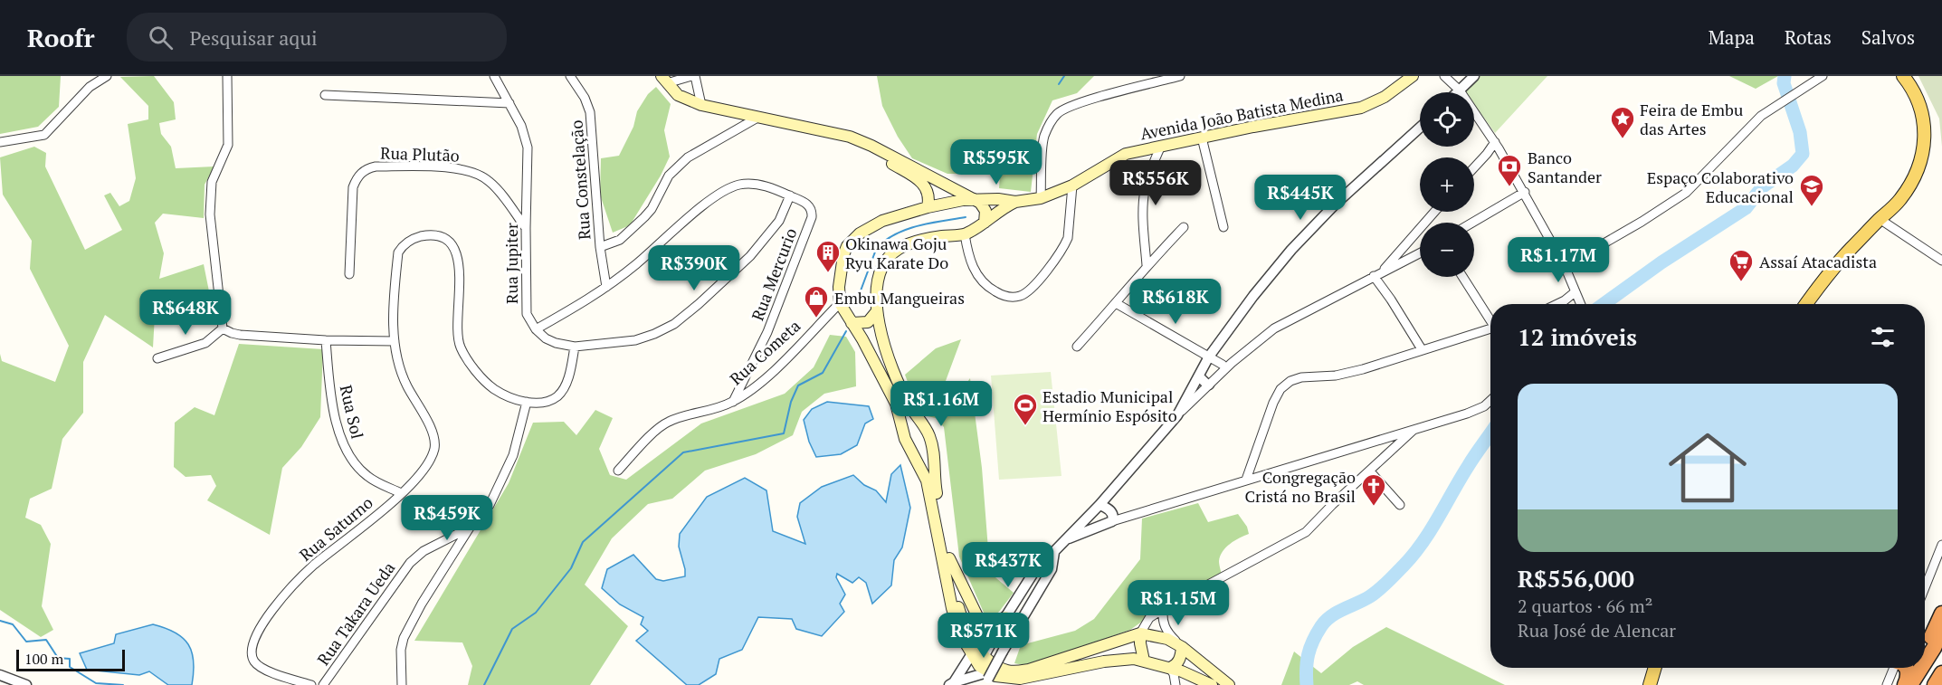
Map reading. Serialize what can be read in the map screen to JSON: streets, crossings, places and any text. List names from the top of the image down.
{
  "streets": {
    "main road": ["Avenida João Batista Medina"],
    "street": [
      "Rua Plutão",
      "Rua Constelação",
      "Rua Jupiter",
      "Rua Mercurio",
      "Rua Cometa",
      "Rua Sol",
      "Rua Saturno",
      "Rua Takara Ueda"
    ]
  },
  "crossings": [
    ["Rua Plutão", "Rua Jupiter"],
    ["Rua Mercurio", "Rua Cometa"],
    ["Rua Sol", "Rua Saturno"]
  ],
  "places": {
    "place": ["Feira de Embu das Artes"],
    "bank": ["Banco Santander"],
    "school or university": ["Espaço Colaborativo Educacional"],
    "building": ["Okinawa Goju Ryu Karate Do"],
    "supermarket": ["Assaí Atacadista"],
    "shop": ["Embu Mangueiras"],
    "sports": ["Estadio Municipal Hermínio Espósito"],
    "church": ["Congregação Cristá no Brasil"]
  },
  "scale_bar": "100 m",
  "page": {
    "header": "Roofr",
    "search": "Pesquisar aqui",
    "nav": ["Mapa", "Rotas", "Salvos"],
    "map_buttons": ["+", "−"],
    "price": [
      "R$595K",
      "R$556K",
      "R$445K",
      "R$1.17M",
      "R$390K",
      "R$618K",
      "R$648K",
      "R$1.16M",
      "R$459K",
      "R$437K",
      "R$1.15M",
      "R$571K"
    ],
    "heading": "12 imóveis",
    "list": [
      {
        "name": "R$556,000",
        "note": "2 quartos · 66 m² · Rua José de Alencar"
      }
    ],
    "scale": "100 m"
  }
}
